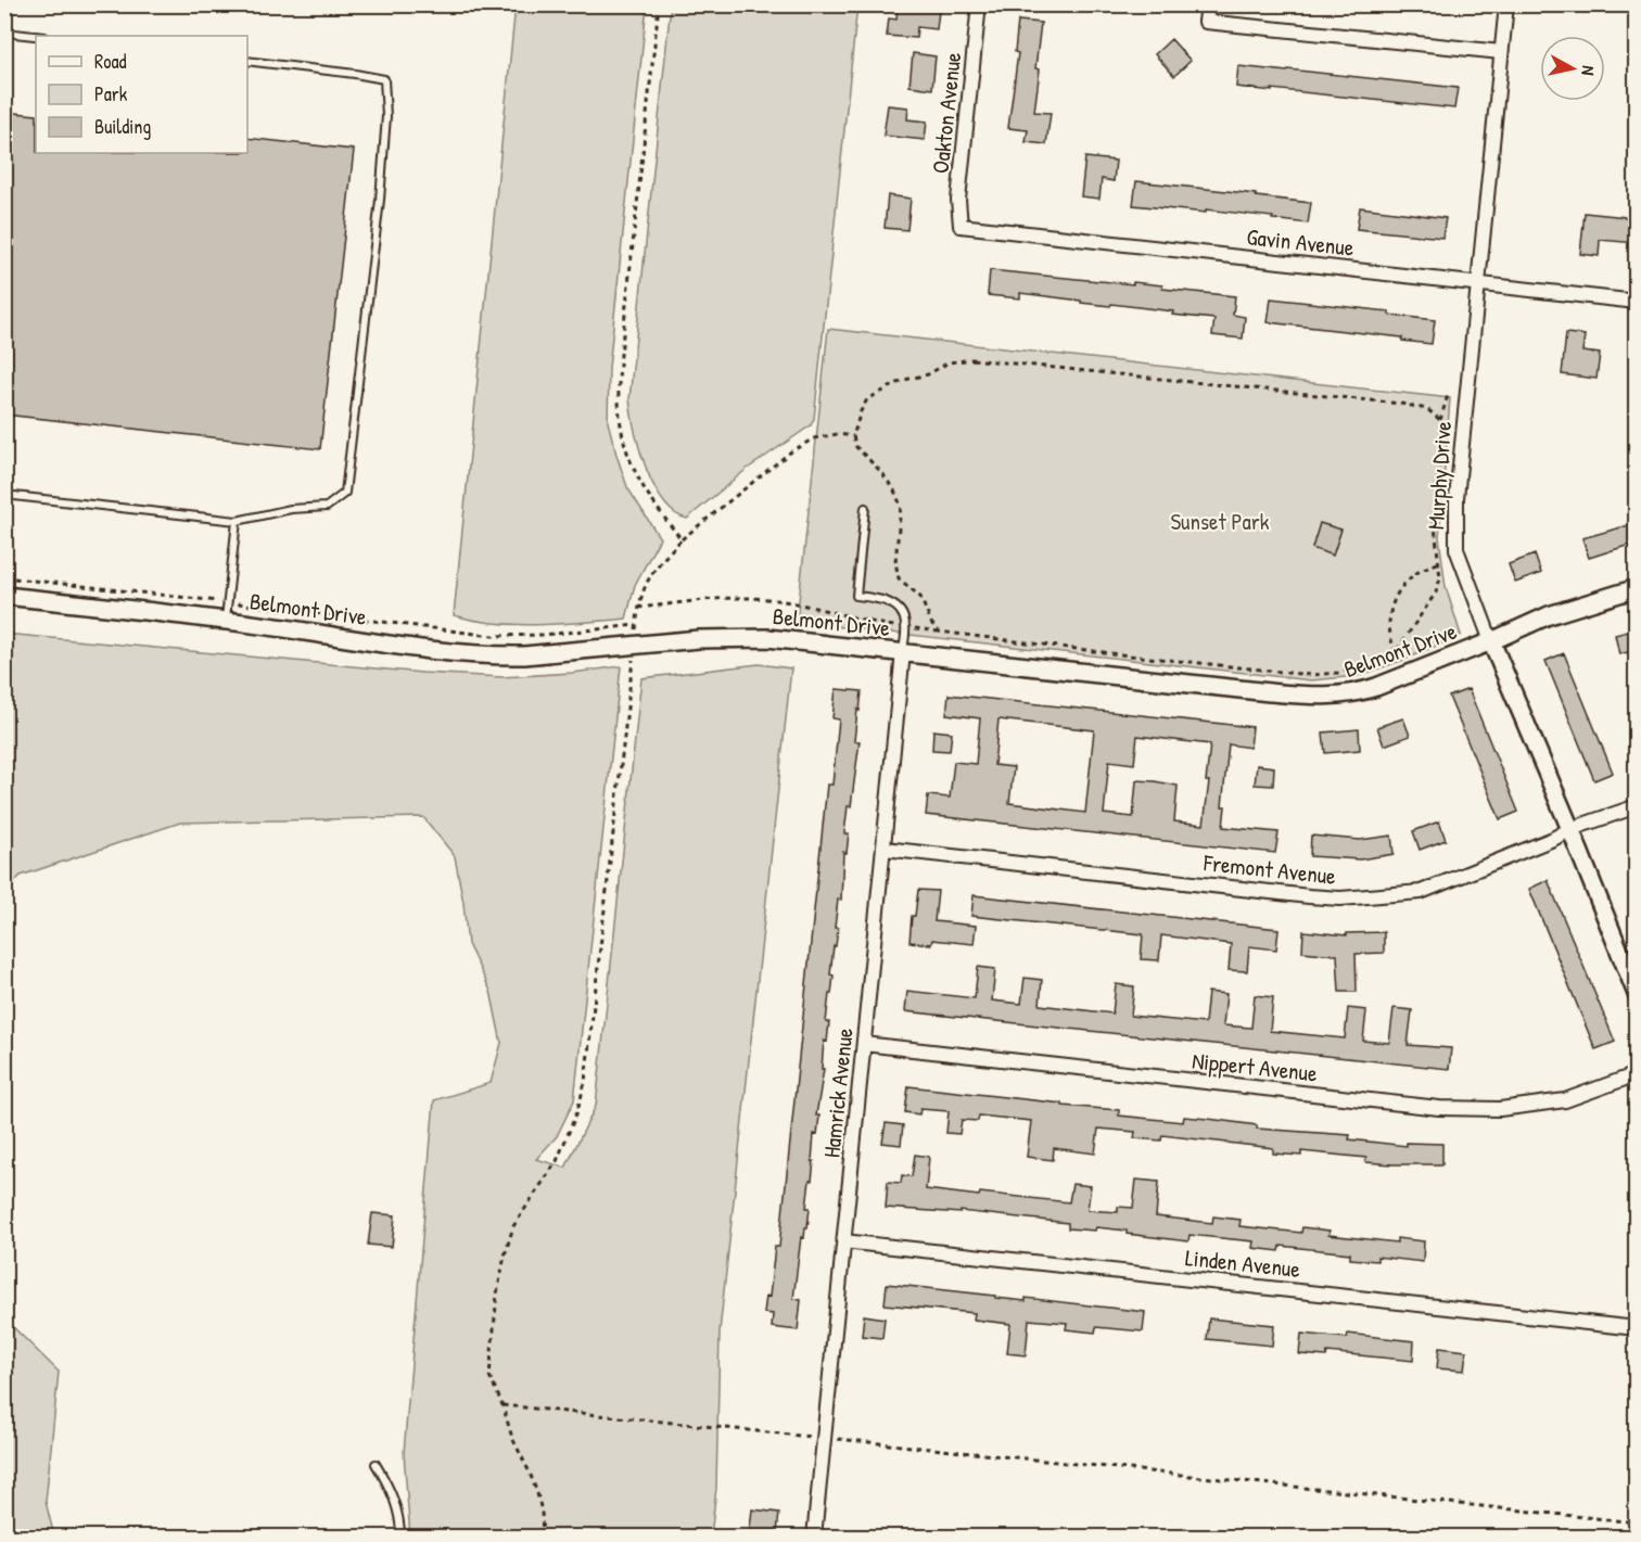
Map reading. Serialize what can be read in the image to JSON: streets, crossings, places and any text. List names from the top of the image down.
{
  "streets": {
    "street": [
      "Oakton Avenue",
      "Gavin Avenue",
      "Murphy Drive",
      "Belmont Drive",
      "Fremont Avenue",
      "Nippert Avenue",
      "Hamrick Avenue",
      "Linden Avenue"
    ]
  },
  "crossings": [
    ["Oakton Avenue", "Gavin Avenue"],
    ["Gavin Avenue", "Murphy Drive"],
    ["Murphy Drive", "Belmont Drive"],
    ["Murphy Drive", "Fremont Avenue"],
    ["Belmont Drive", "Hamrick Avenue"],
    ["Fremont Avenue", "Hamrick Avenue"],
    ["Nippert Avenue", "Hamrick Avenue"],
    ["Hamrick Avenue", "Linden Avenue"]
  ],
  "parks": ["Sunset Park"],
  "legend": ["Road", "Park", "Building"],
  "north": "right"
}
